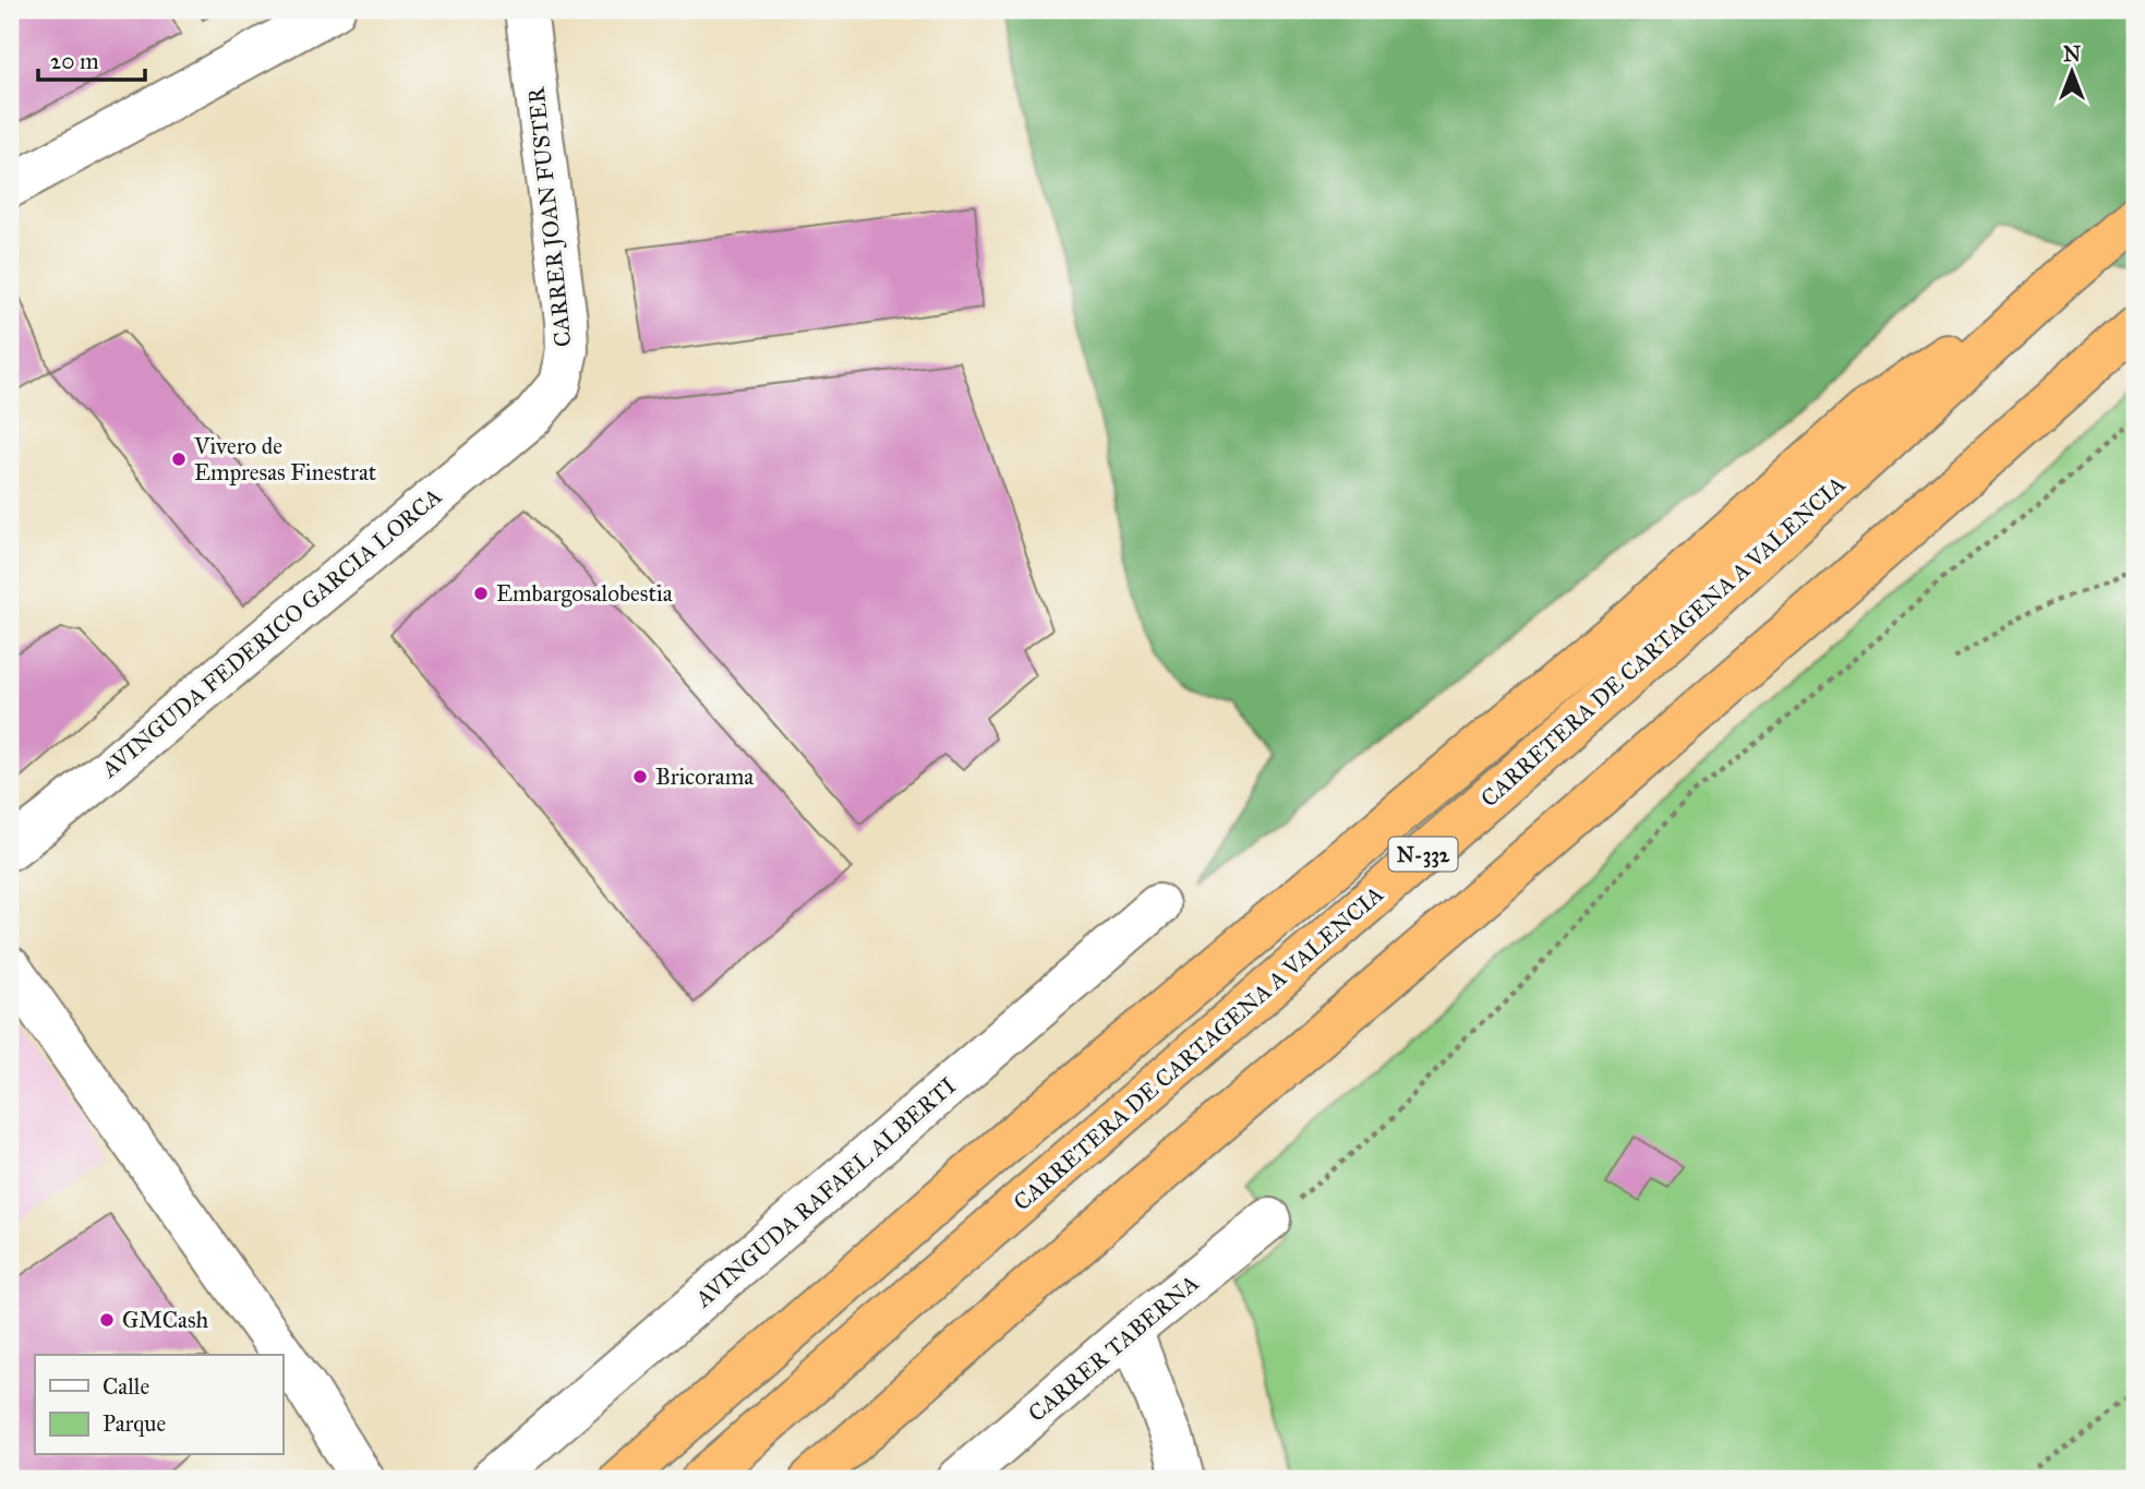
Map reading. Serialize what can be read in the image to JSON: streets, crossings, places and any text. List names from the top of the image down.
{
  "streets": {
    "highway": ["CARRETERA DE CARTAGENA A VALENCIA", "N-332"],
    "street": [
      "CARRER JOAN FUSTER",
      "AVINGUDA FEDERICO GARCIA LORCA",
      "AVINGUDA RAFAEL ALBERTI",
      "CARRER TABERNA"
    ]
  },
  "crossings": [
    ["CARRER JOAN FUSTER", "AVINGUDA FEDERICO GARCIA LORCA"]
  ],
  "places": [
    "Vivero de Empresas Finestrat",
    "Embargosalobestia",
    "Bricorama",
    "GMCash"
  ],
  "legend": ["Calle", "Parque"],
  "scale_bar": "20 m",
  "north": "top"
}
